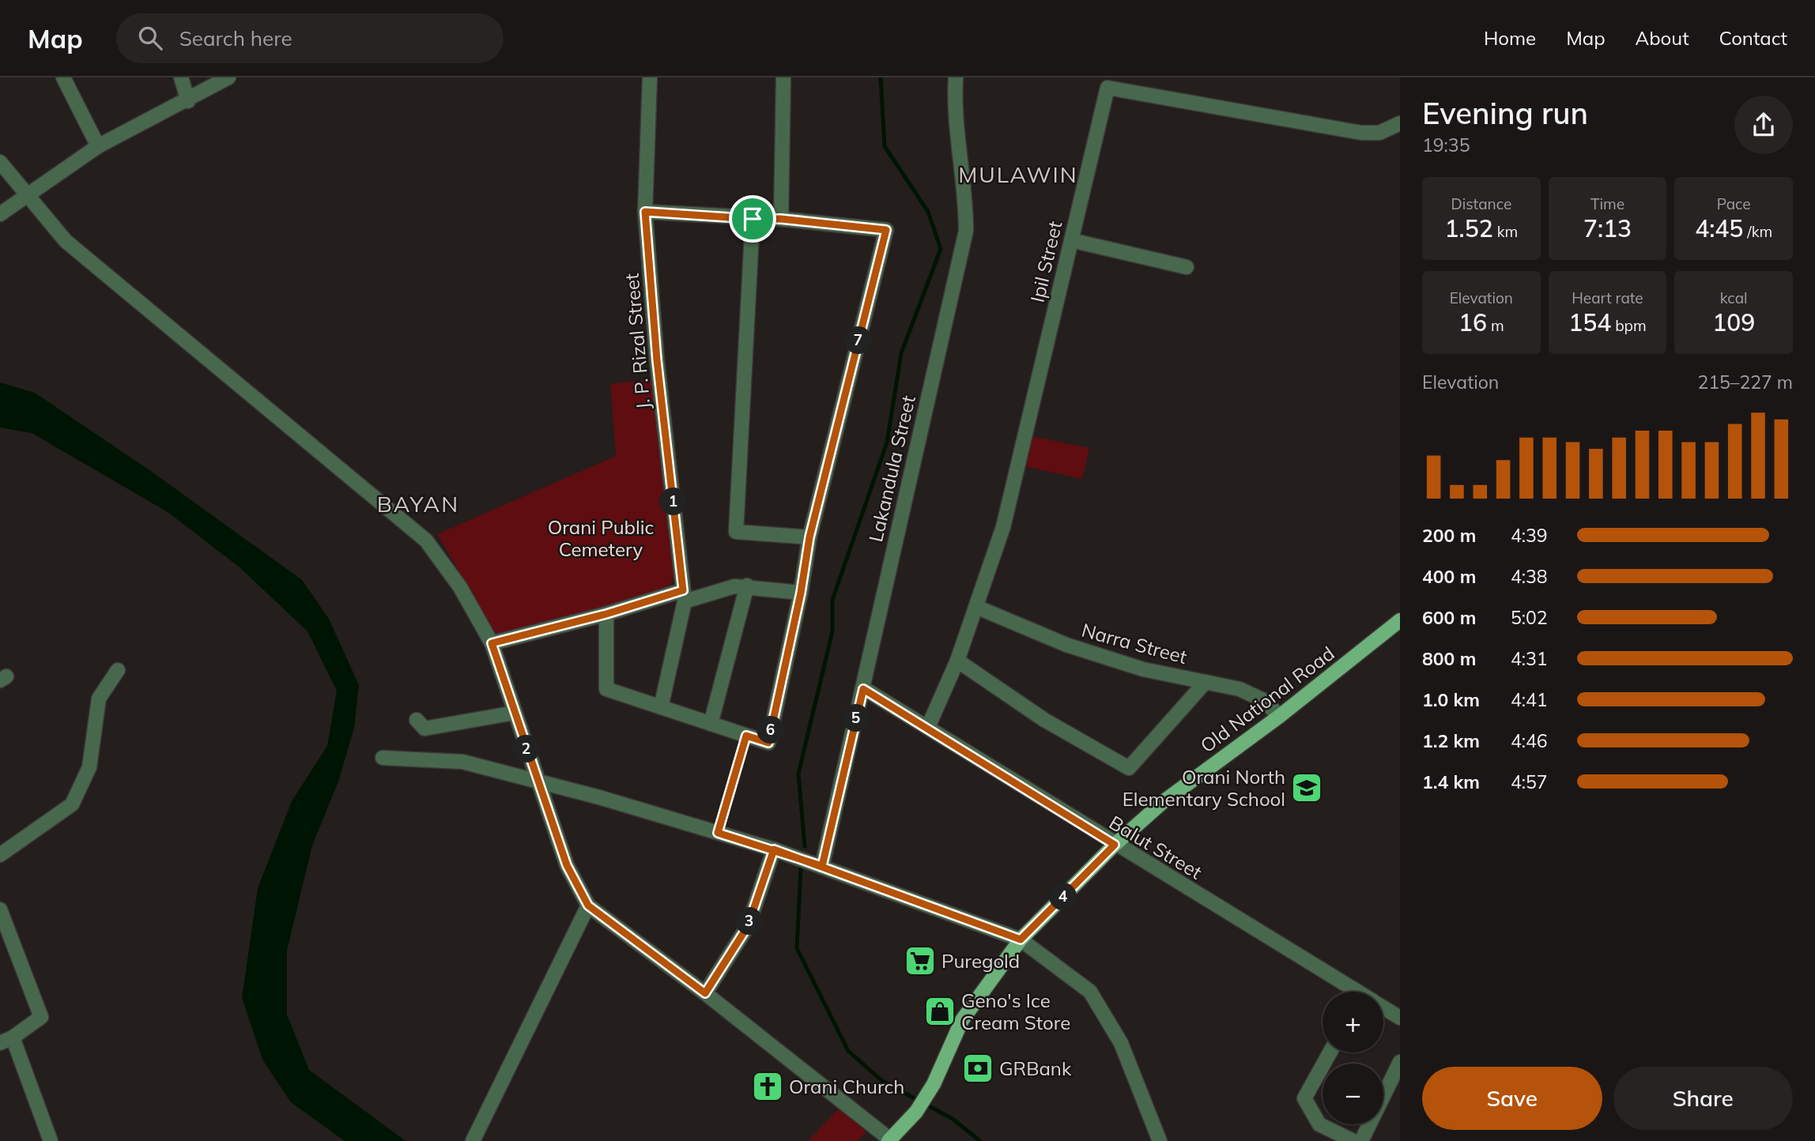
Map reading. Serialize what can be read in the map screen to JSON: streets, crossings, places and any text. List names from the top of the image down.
{
  "streets": {
    "main road": ["Old National Road"],
    "street": [
      "Ipil Street",
      "J. P. Rizal Street",
      "Lakandula Street",
      "Narra Street",
      "Balut Street"
    ]
  },
  "crossings": [
    ["Ipil Street", "Narra Street"],
    ["Ipil Street", "Balut Street"],
    ["Lakandula Street", "Balut Street"],
    ["Narra Street", "Old National Road"],
    ["Old National Road", "Balut Street"]
  ],
  "districts": ["MULAWIN", "BAYAN"],
  "parks": ["Orani Public Cemetery"],
  "places": {
    "school or university": ["Orani North Elementary School"],
    "supermarket": ["Puregold"],
    "shop": ["Geno's Ice Cream Store"],
    "bank": ["GRBank"],
    "church": ["Orani Church"]
  },
  "page": {
    "header": "Map",
    "search": "Search here",
    "nav": [
      "Home",
      "Map",
      "About",
      "Contact"
    ],
    "heading": ["Evening run", "19:35"],
    "stats": [
      ["Distance", "1.52 km"],
      ["Time", "7:13"],
      ["Pace", "4:45 /km"],
      ["Elevation", "16 m"],
      ["Heart rate", "154 bpm"],
      ["kcal", "109"]
    ],
    "pins": [
      "7",
      "1",
      "5",
      "6",
      "2",
      "4",
      "3"
    ],
    "chart": ["Elevation", "215–227 m"],
    "list": [
      {
        "name": "200 m",
        "note": "4:39"
      },
      {
        "name": "400 m",
        "note": "4:38"
      },
      {
        "name": "600 m",
        "note": "5:02"
      },
      {
        "name": "800 m",
        "note": "4:31"
      },
      {
        "name": "1.0 km",
        "note": "4:41"
      },
      {
        "name": "1.2 km",
        "note": "4:46"
      },
      {
        "name": "1.4 km",
        "note": "4:57"
      }
    ],
    "map_buttons": ["+", "−"],
    "buttons": ["Save", "Share"]
  }
}
